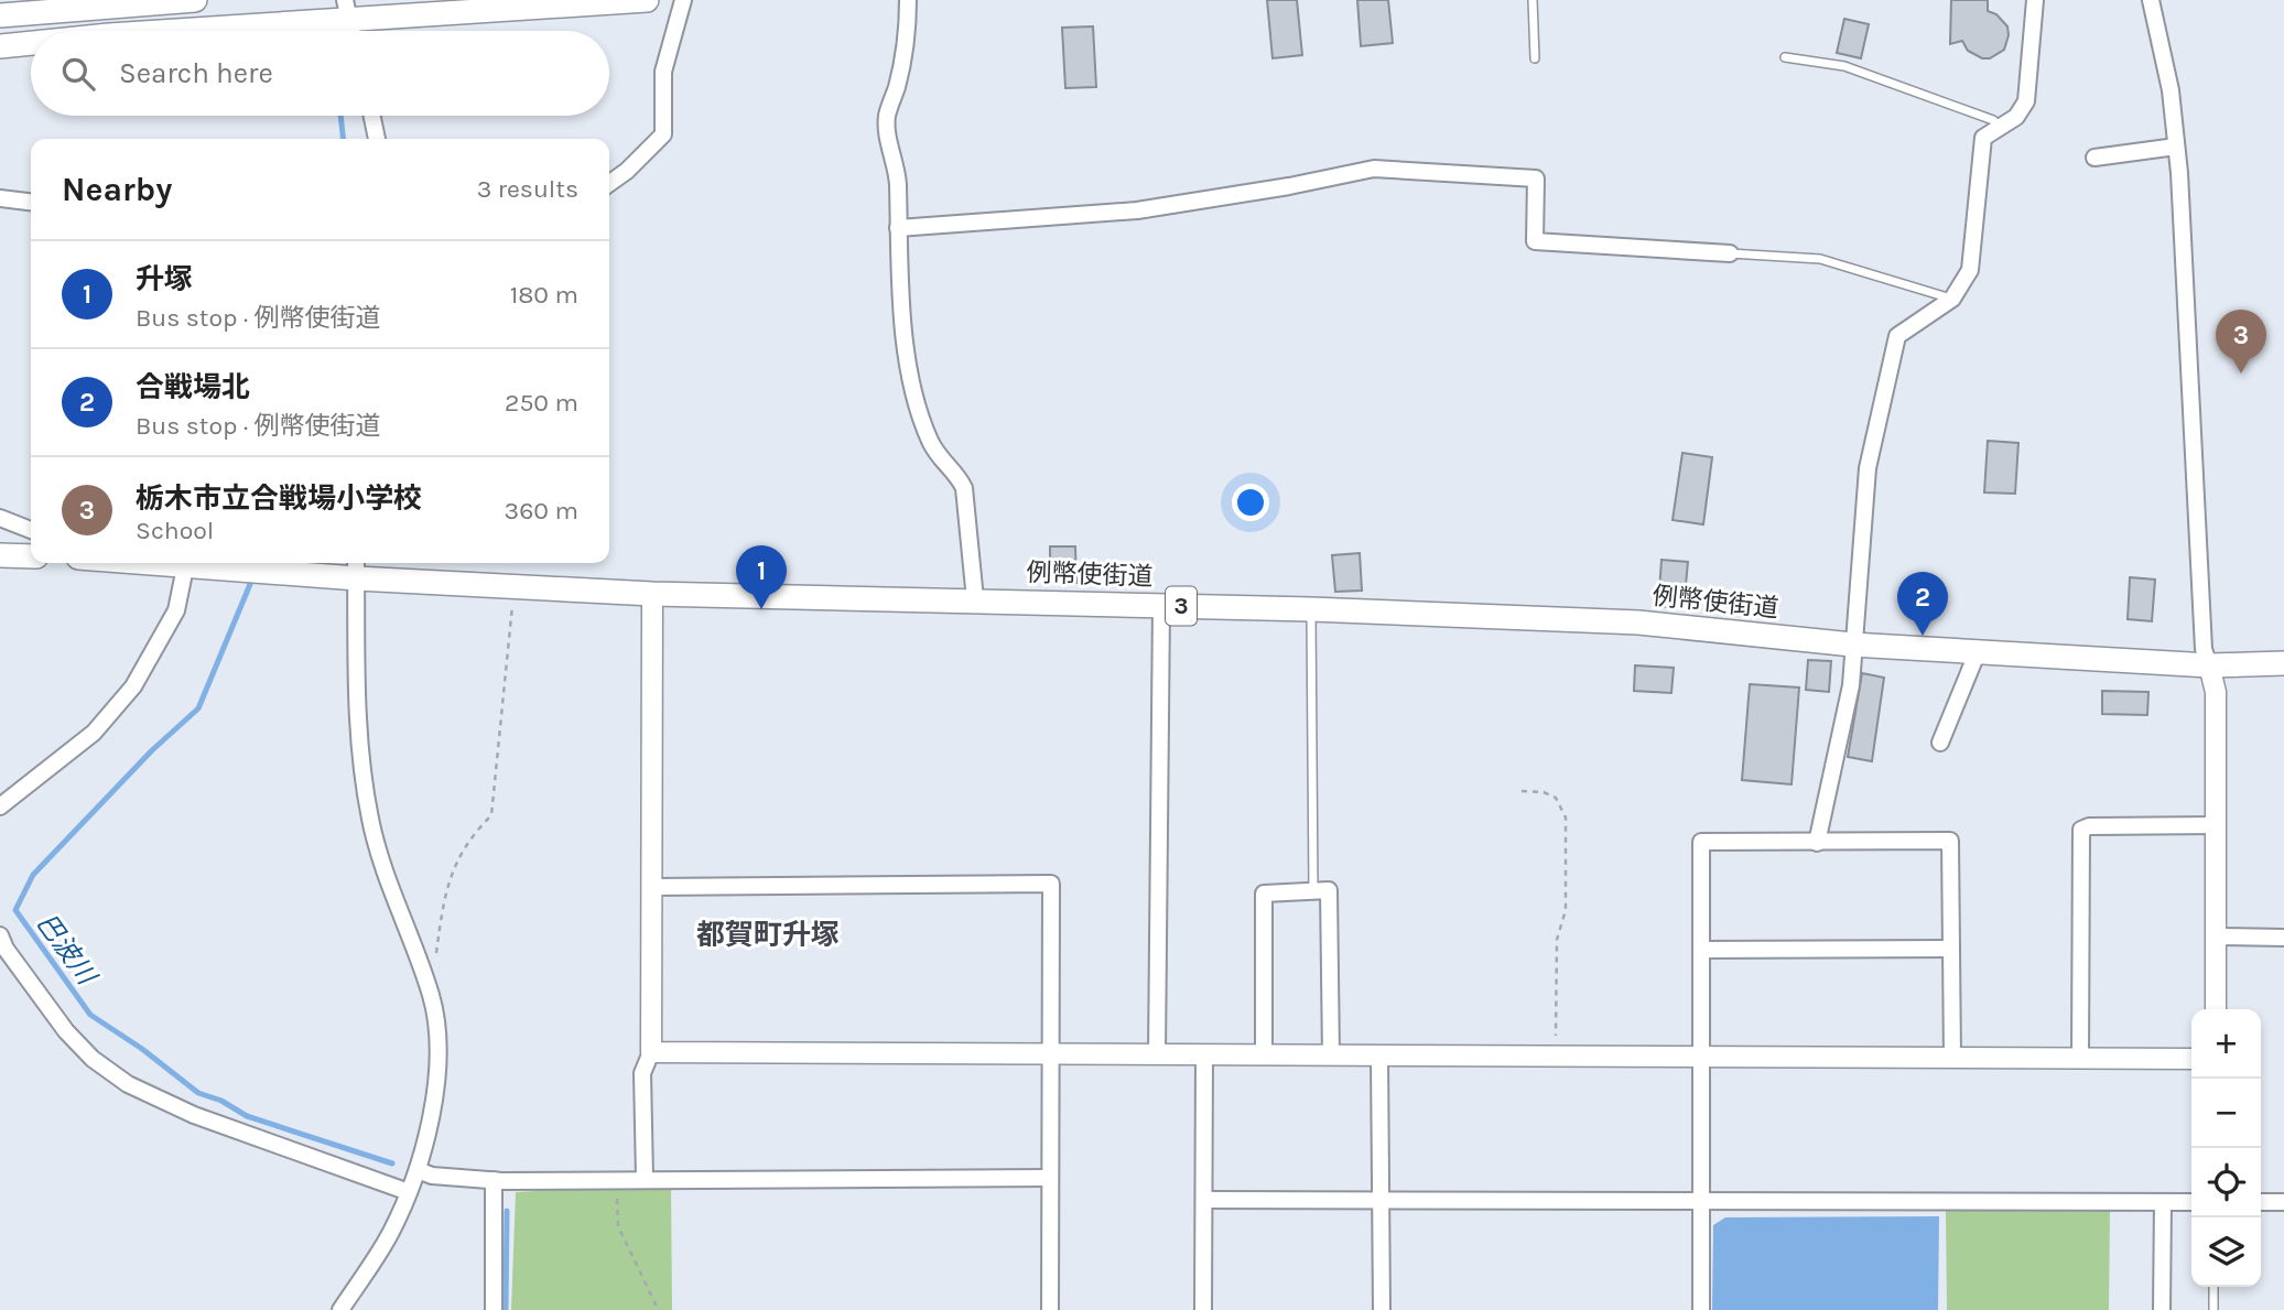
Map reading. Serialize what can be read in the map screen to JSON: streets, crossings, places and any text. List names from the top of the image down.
{
  "streets": {
    "main road": ["例幣使街道", "3"]
  },
  "districts": ["都賀町升塚"],
  "water": ["巴波川"],
  "page": {
    "search": "Search here",
    "heading": ["Nearby", "3 results"],
    "list": [
      {
        "mark": "1",
        "name": "升塚",
        "note": "Bus stop · 例幣使街道",
        "value": "180 m"
      },
      {
        "mark": "2",
        "name": "合戦場北",
        "note": "Bus stop · 例幣使街道",
        "value": "250 m"
      },
      {
        "mark": "3",
        "name": "栃木市立合戦場小学校",
        "note": "School",
        "value": "360 m"
      }
    ],
    "pins": ["3", "1", "2"],
    "map_buttons": ["+", "−"]
  }
}
